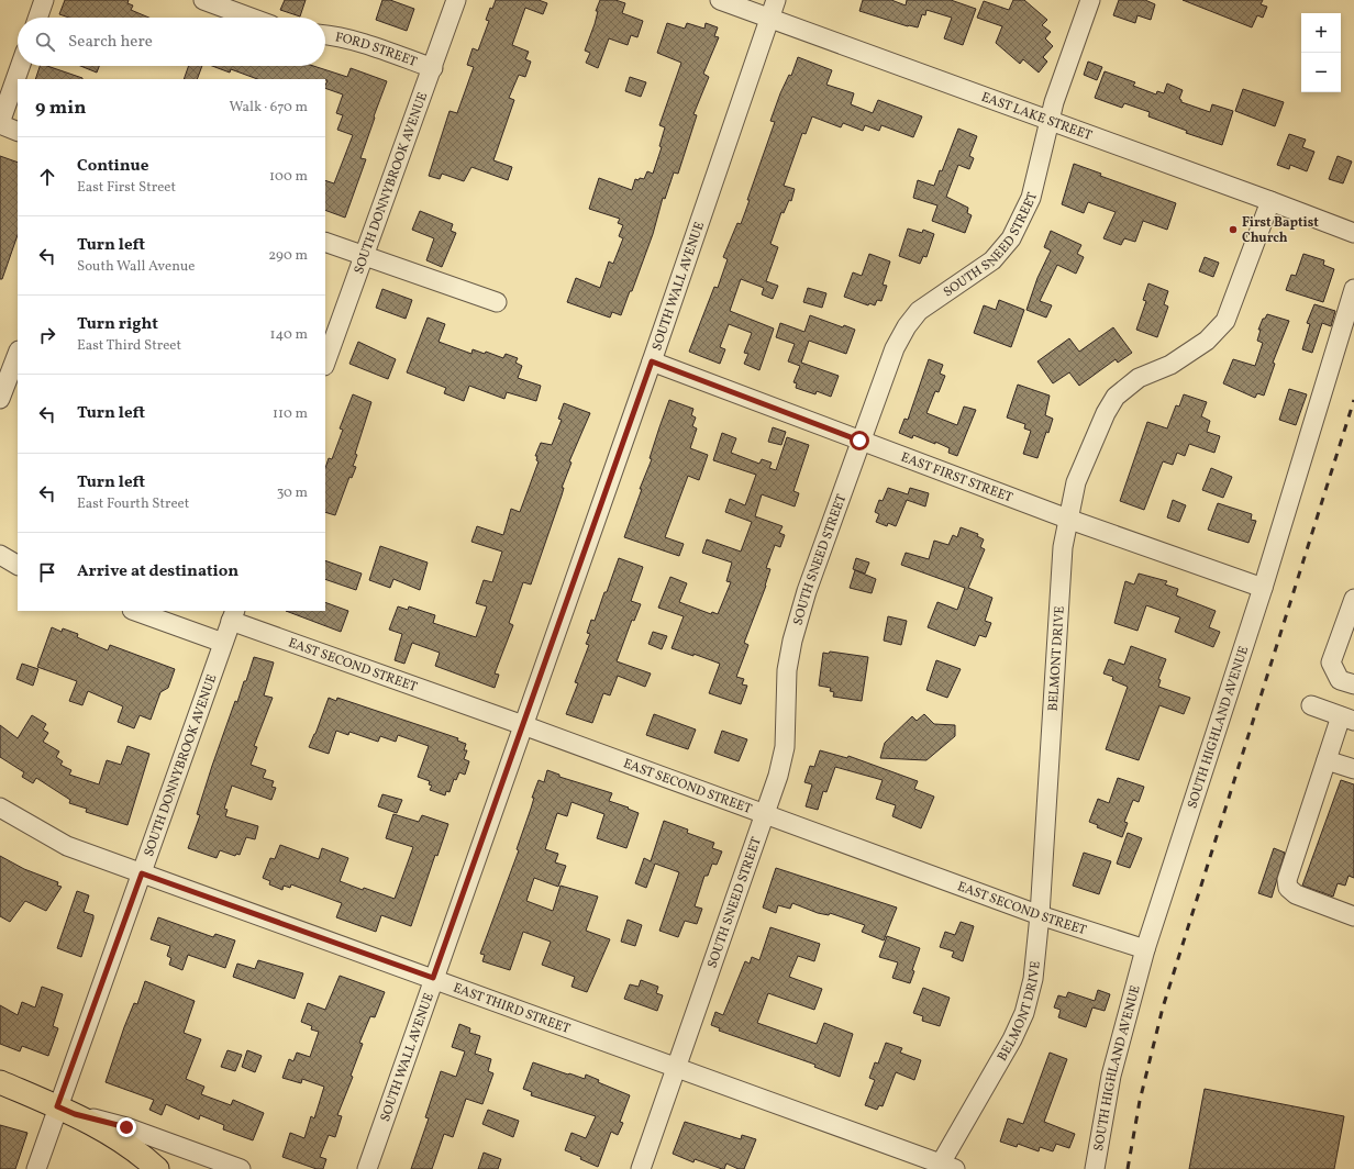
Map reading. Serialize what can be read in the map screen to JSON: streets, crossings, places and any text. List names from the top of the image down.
{
  "streets": {
    "street": [
      "FORD STREET",
      "EAST LAKE STREET",
      "SOUTH DONNYBROOK AVENUE",
      "SOUTH SNEED STREET",
      "SOUTH WALL AVENUE",
      "EAST FIRST STREET",
      "BELMONT DRIVE",
      "EAST SECOND STREET",
      "SOUTH HIGHLAND AVENUE",
      "EAST THIRD STREET"
    ]
  },
  "crossings": [
    ["FORD STREET", "SOUTH DONNYBROOK AVENUE"],
    ["EAST LAKE STREET", "SOUTH SNEED STREET"],
    ["EAST LAKE STREET", "SOUTH WALL AVENUE"],
    ["EAST LAKE STREET", "BELMONT DRIVE"],
    ["SOUTH DONNYBROOK AVENUE", "EAST SECOND STREET"],
    ["SOUTH DONNYBROOK AVENUE", "EAST THIRD STREET"],
    ["SOUTH SNEED STREET", "EAST FIRST STREET"],
    ["SOUTH SNEED STREET", "EAST SECOND STREET"],
    ["SOUTH SNEED STREET", "EAST THIRD STREET"],
    ["SOUTH WALL AVENUE", "EAST FIRST STREET"],
    ["SOUTH WALL AVENUE", "EAST SECOND STREET"],
    ["SOUTH WALL AVENUE", "EAST THIRD STREET"],
    ["EAST FIRST STREET", "BELMONT DRIVE"],
    ["EAST FIRST STREET", "SOUTH HIGHLAND AVENUE"],
    ["BELMONT DRIVE", "EAST SECOND STREET"],
    ["BELMONT DRIVE", "EAST THIRD STREET"],
    ["EAST SECOND STREET", "SOUTH HIGHLAND AVENUE"]
  ],
  "places": ["First Baptist Church"],
  "page": {
    "map_buttons": ["+", "−"],
    "search": "Search here",
    "heading": ["9 min", "Walk · 670 m"],
    "list": [
      ["Continue", "East First Street", "100 m"],
      ["Turn left", "South Wall Avenue", "290 m"],
      ["Turn right", "East Third Street", "140 m"],
      ["Turn left", "110 m"],
      ["Turn left", "East Fourth Street", "30 m"],
      "Arrive at destination"
    ]
  }
}
